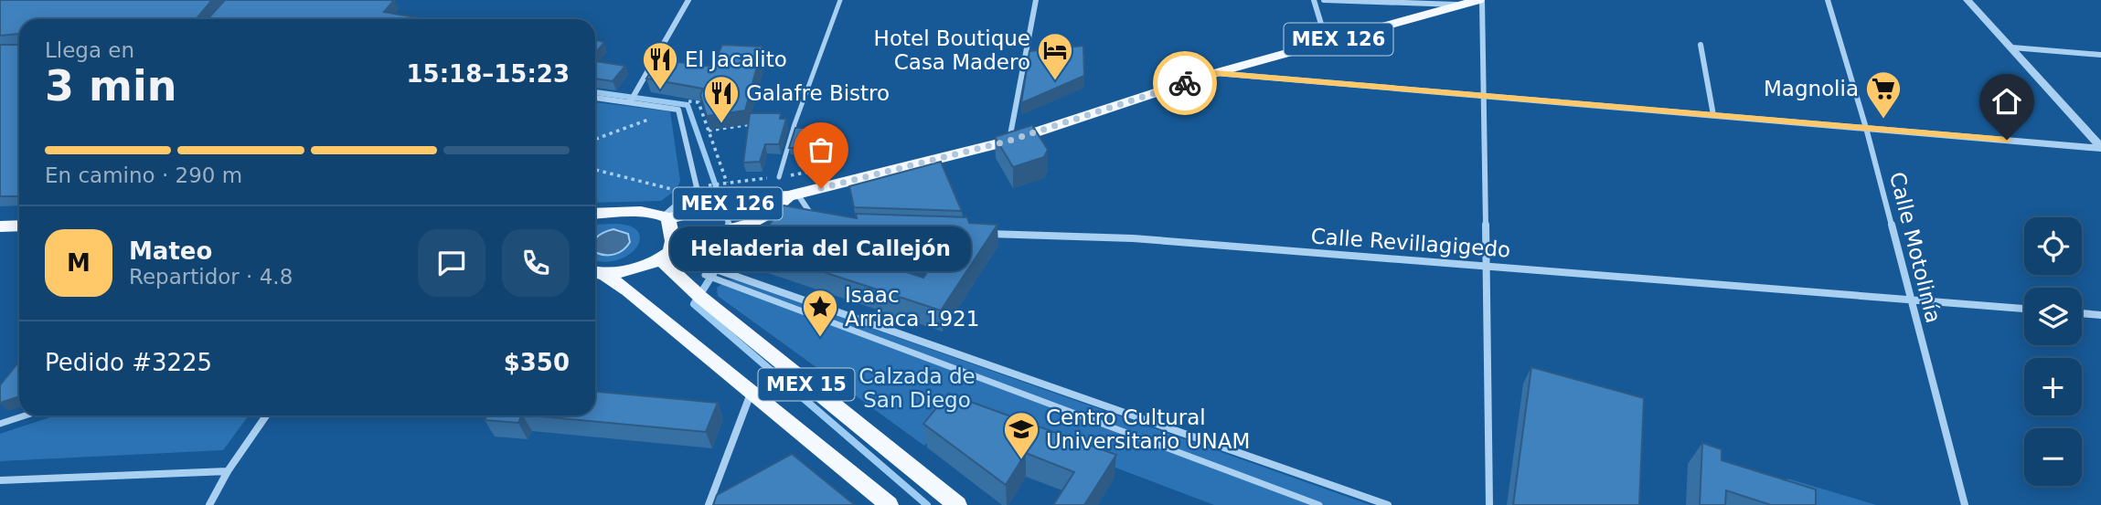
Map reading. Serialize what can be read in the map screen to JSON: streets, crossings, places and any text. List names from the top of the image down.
{
  "streets": {
    "main road": ["MEX 126", "MEX 15"],
    "street": ["Calle Revillagigedo", "Calle Motolinía"]
  },
  "crossings": [
    ["MEX 126", "MEX 15"],
    ["Calle Revillagigedo", "Calle Motolinía"]
  ],
  "parks": ["Calzada de San Diego"],
  "places": {
    "hotel": ["Hotel Boutique Casa Madero"],
    "restaurant": ["El Jacalito", "Galafre Bistro"],
    "supermarket": ["Magnolia"],
    "other": ["Heladeria del Callejón"],
    "place": ["Isaac Arriaca 1921"],
    "school or university": ["Centro Cultural Universitario UNAM"]
  },
  "page": {
    "heading": ["3 min", "Llega en", "15:18–15:23"],
    "panel": [
      "Mateo",
      "Repartidor · 4.8",
      "Pedido #3225",
      "$350"
    ],
    "bar": "En camino · 290 m",
    "map_buttons": ["+", "−"],
    "bubble": "Heladeria del Callejón",
    "round": "M"
  }
}
